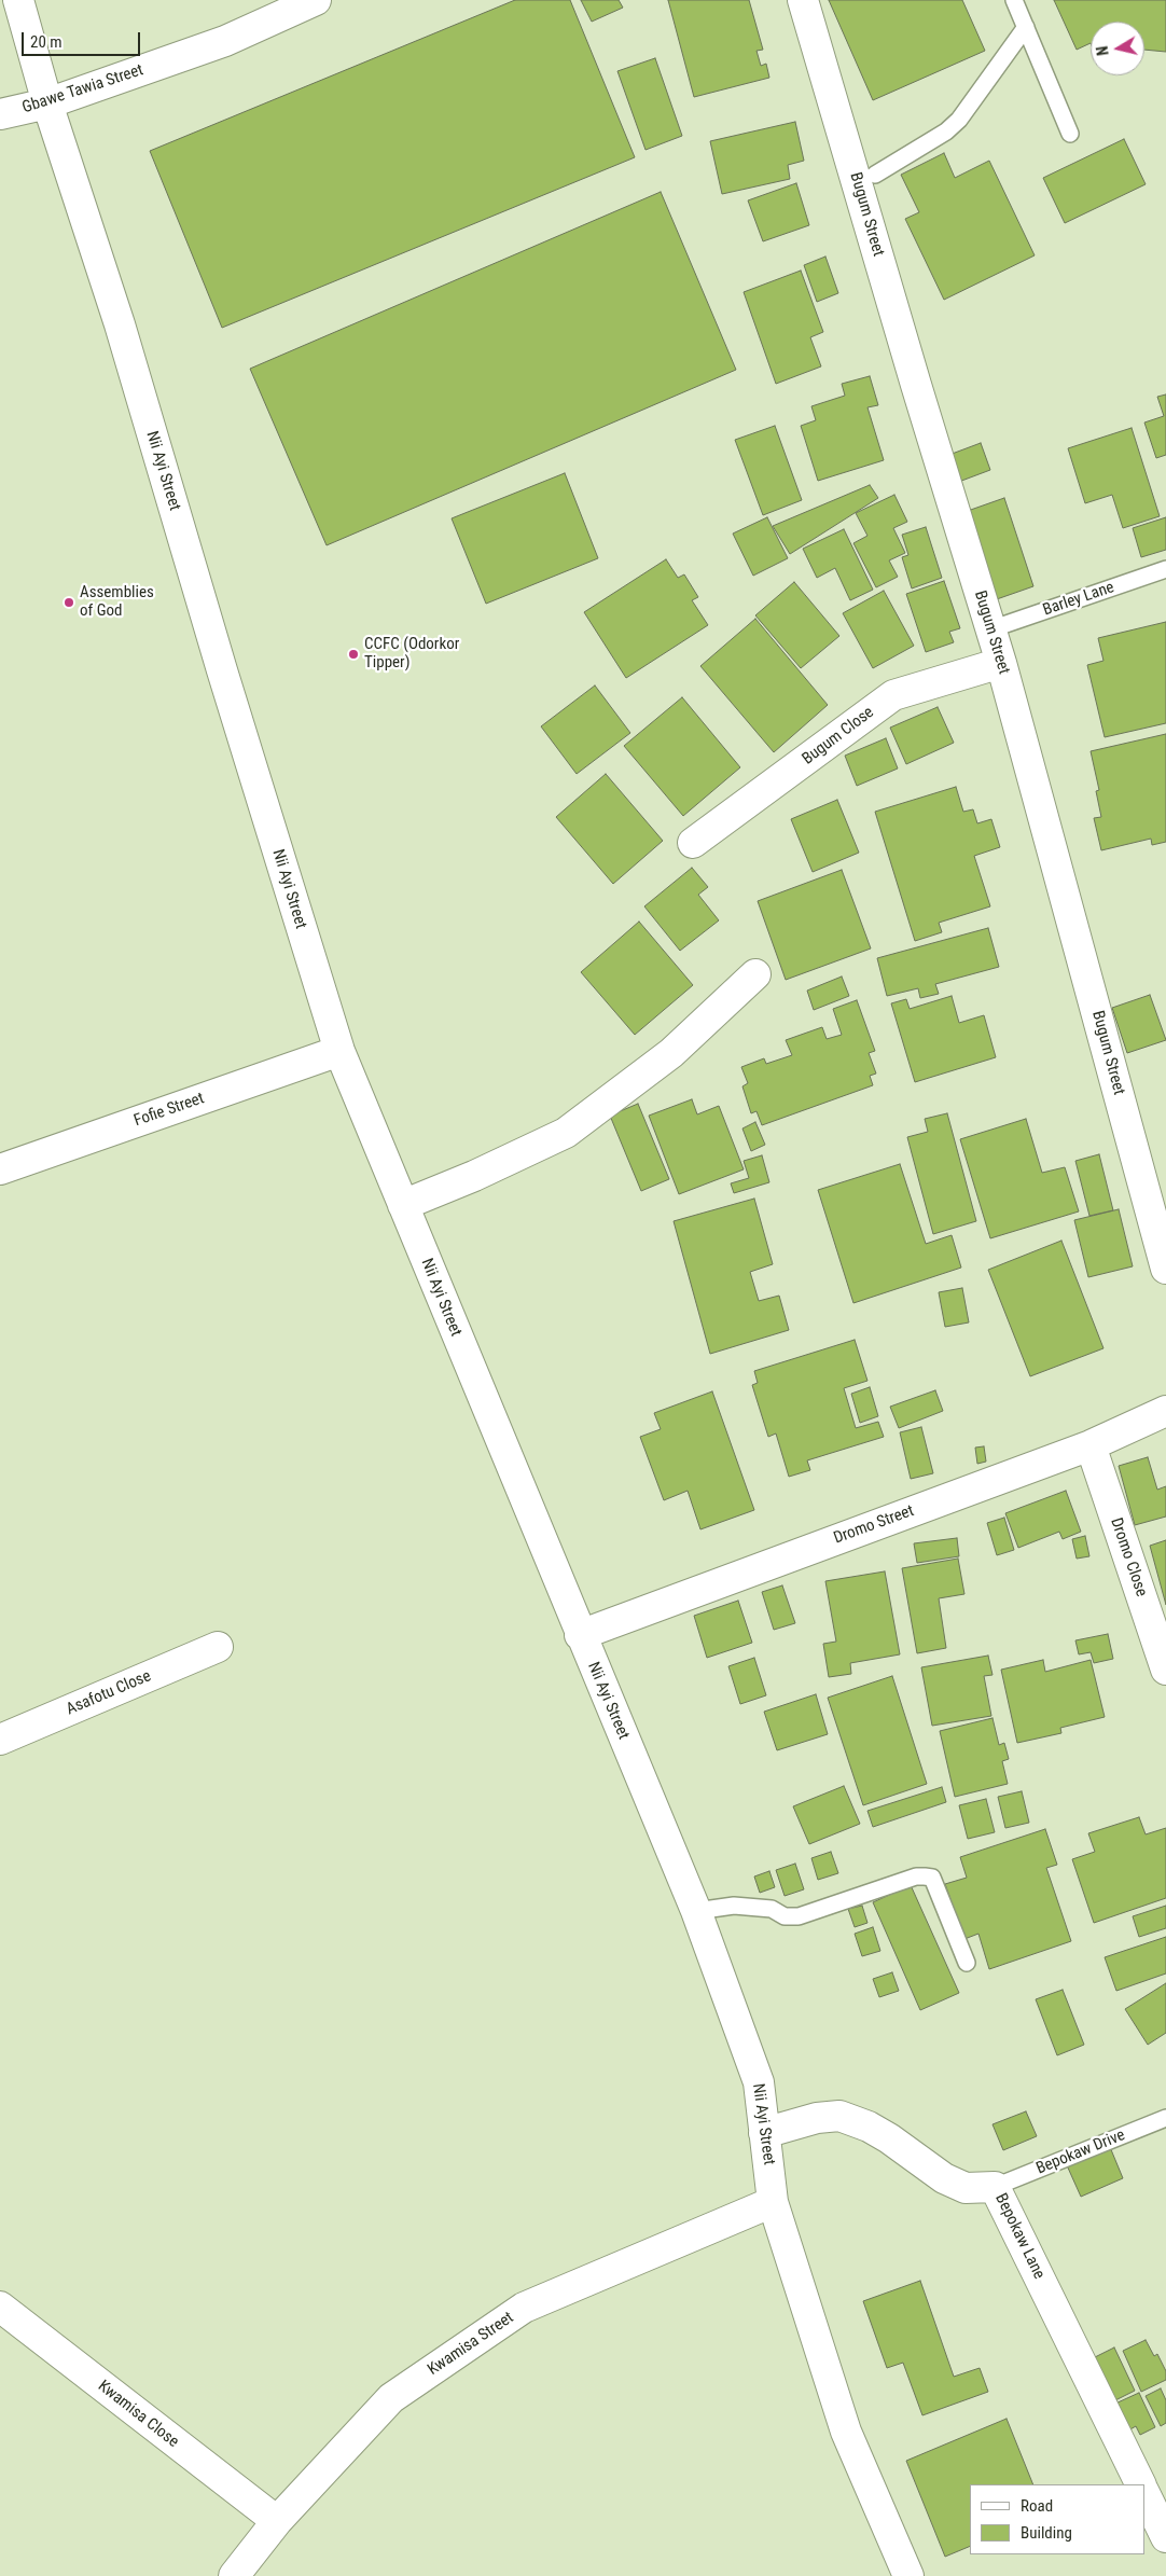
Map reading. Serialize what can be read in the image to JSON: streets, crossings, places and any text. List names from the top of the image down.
{
  "streets": {
    "street": [
      "Gbawe Tawia Street",
      "Bugum Street",
      "Nii Ayi Street",
      "Bugum Close",
      "Fofie Street",
      "Dromo Street",
      "Dromo Close",
      "Asafotu Close",
      "Bepokaw Lane",
      "Kwamisa Street",
      "Kwamisa Close"
    ],
    "lane": ["Barley Lane", "Bepokaw Drive"]
  },
  "crossings": [
    ["Gbawe Tawia Street", "Nii Ayi Street"],
    ["Bugum Street", "Barley Lane"],
    ["Bugum Street", "Bugum Close"],
    ["Nii Ayi Street", "Fofie Street"],
    ["Nii Ayi Street", "Dromo Street"],
    ["Nii Ayi Street", "Bepokaw Lane"],
    ["Nii Ayi Street", "Kwamisa Street"],
    ["Dromo Street", "Dromo Close"],
    ["Bepokaw Drive", "Bepokaw Lane"],
    ["Kwamisa Street", "Kwamisa Close"]
  ],
  "places": ["Assemblies of God", "CCFC (Odorkor Tipper)"],
  "legend": ["Road", "Building"],
  "scale_bar": "20 m",
  "north": "left"
}
